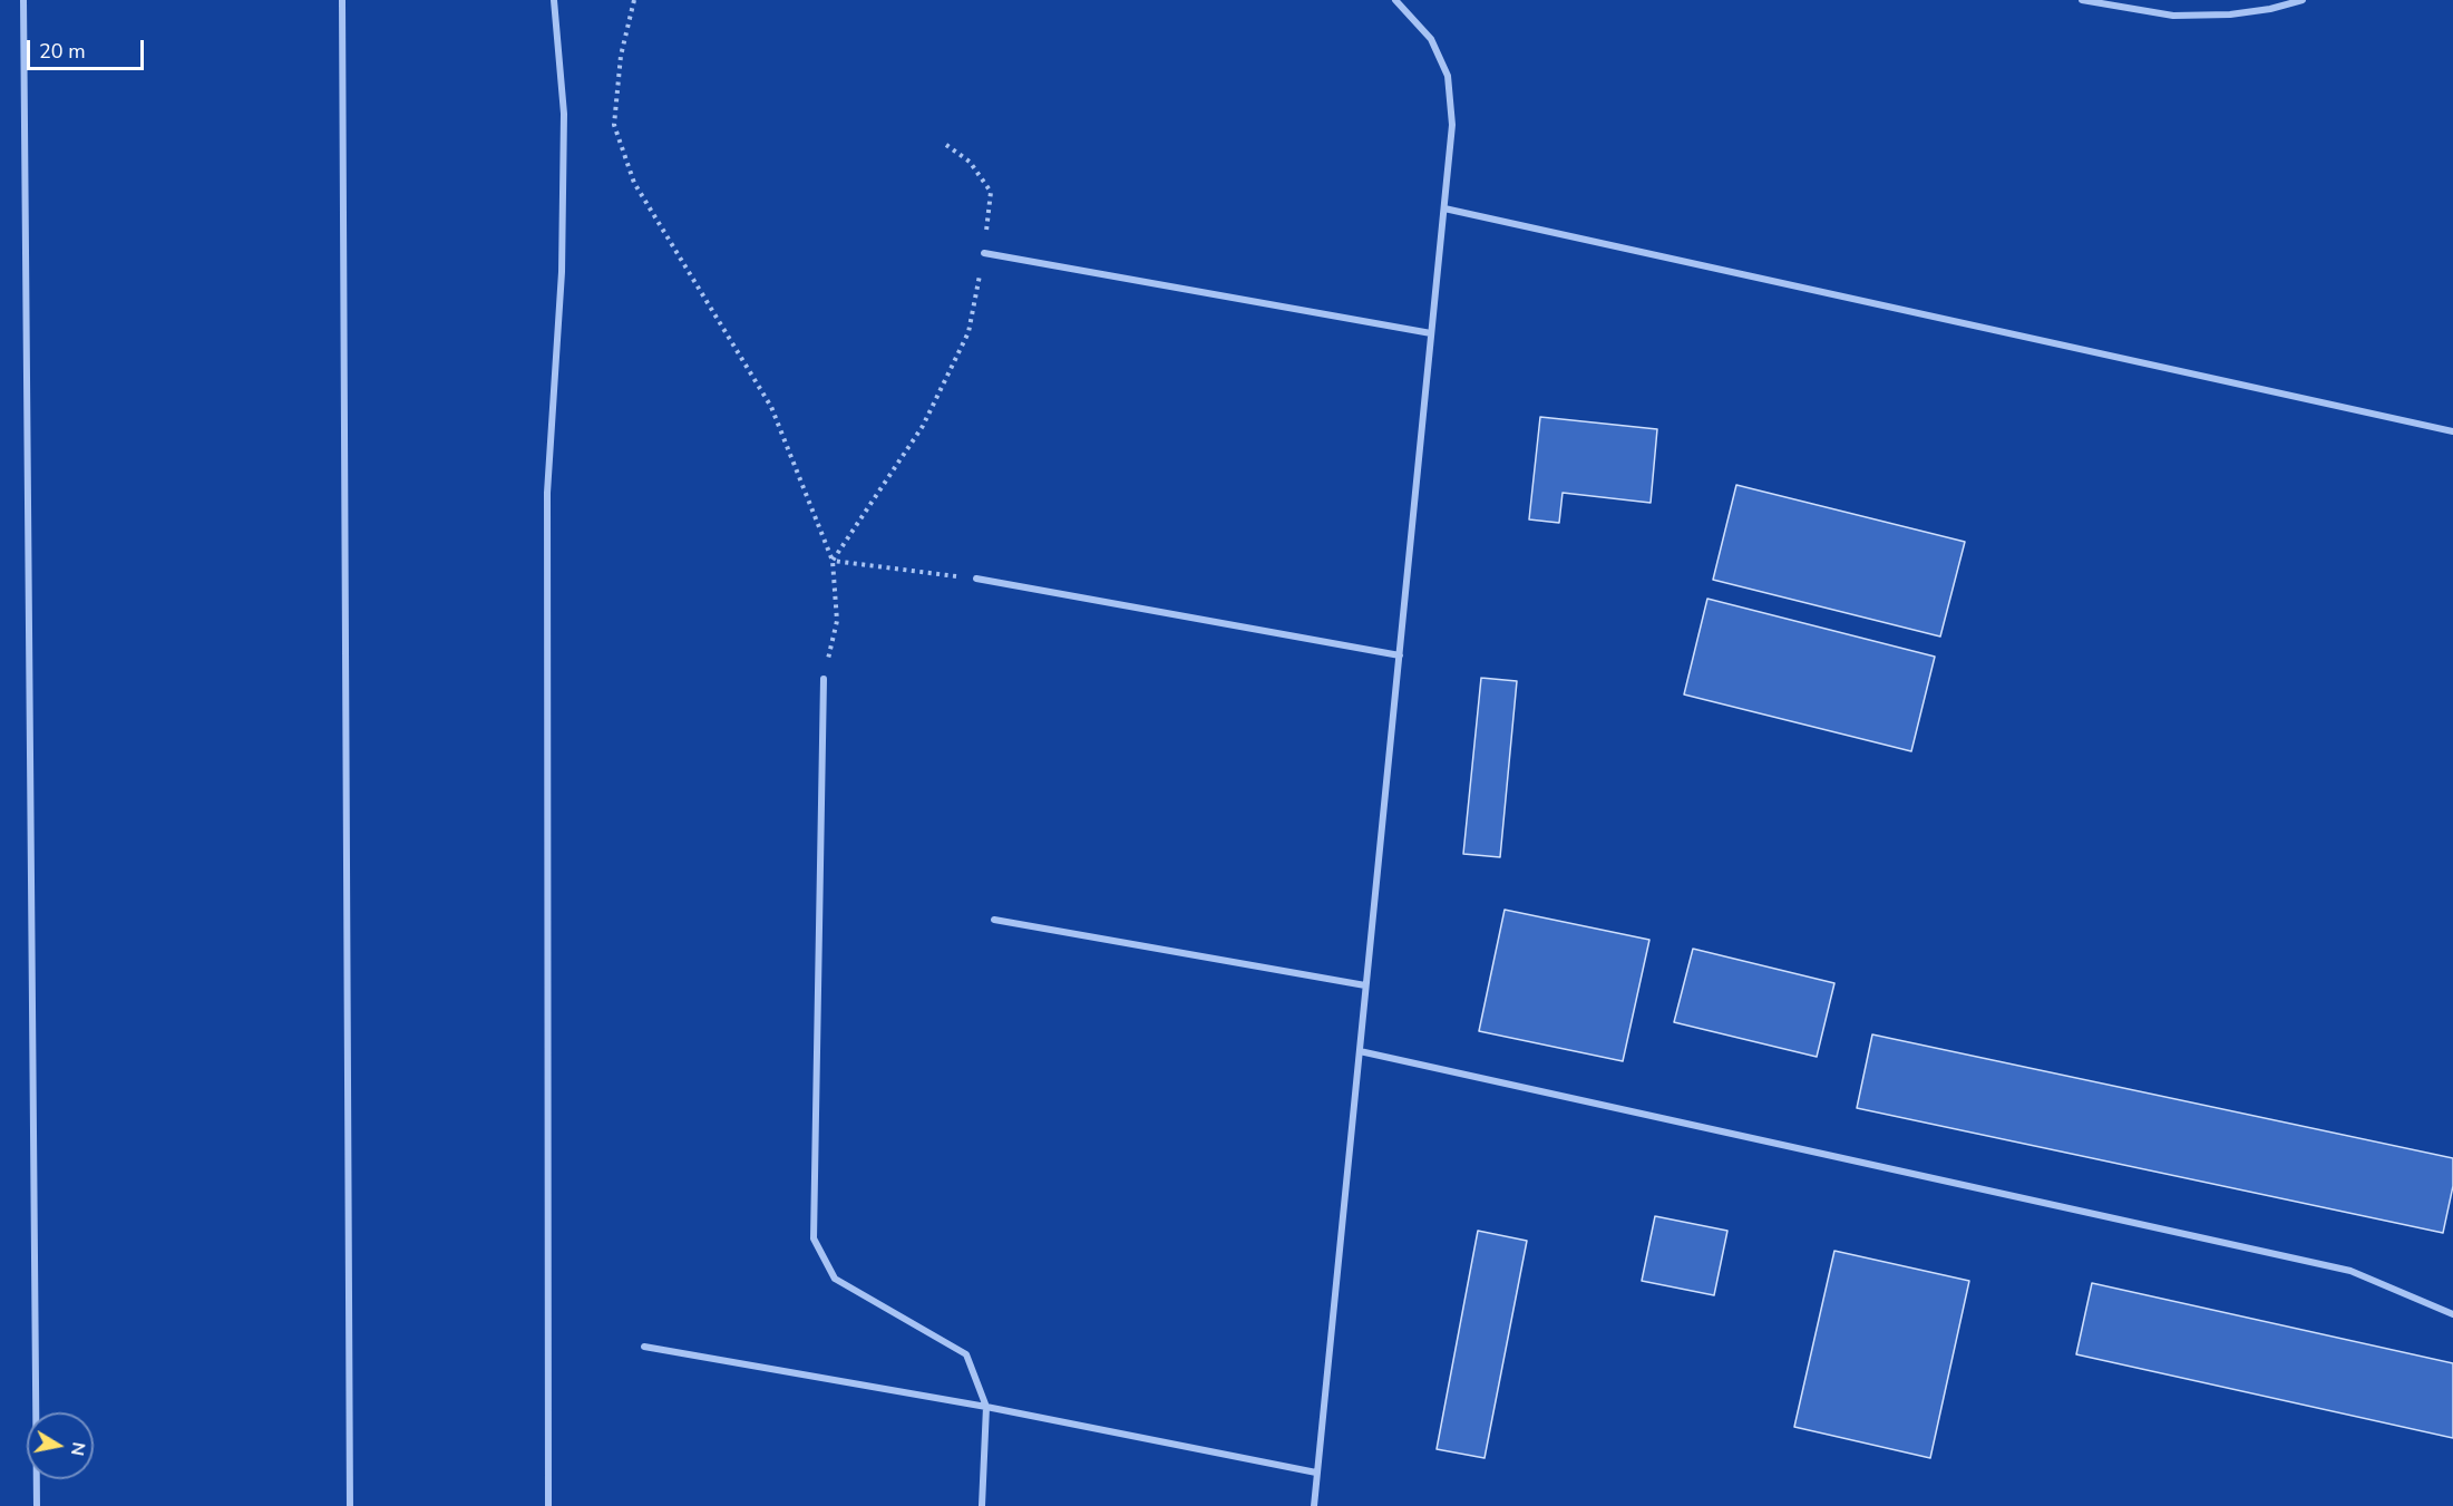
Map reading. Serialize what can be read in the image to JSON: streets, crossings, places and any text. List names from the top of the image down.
{
  "scale_bar": "20 m",
  "north": "right"
}
